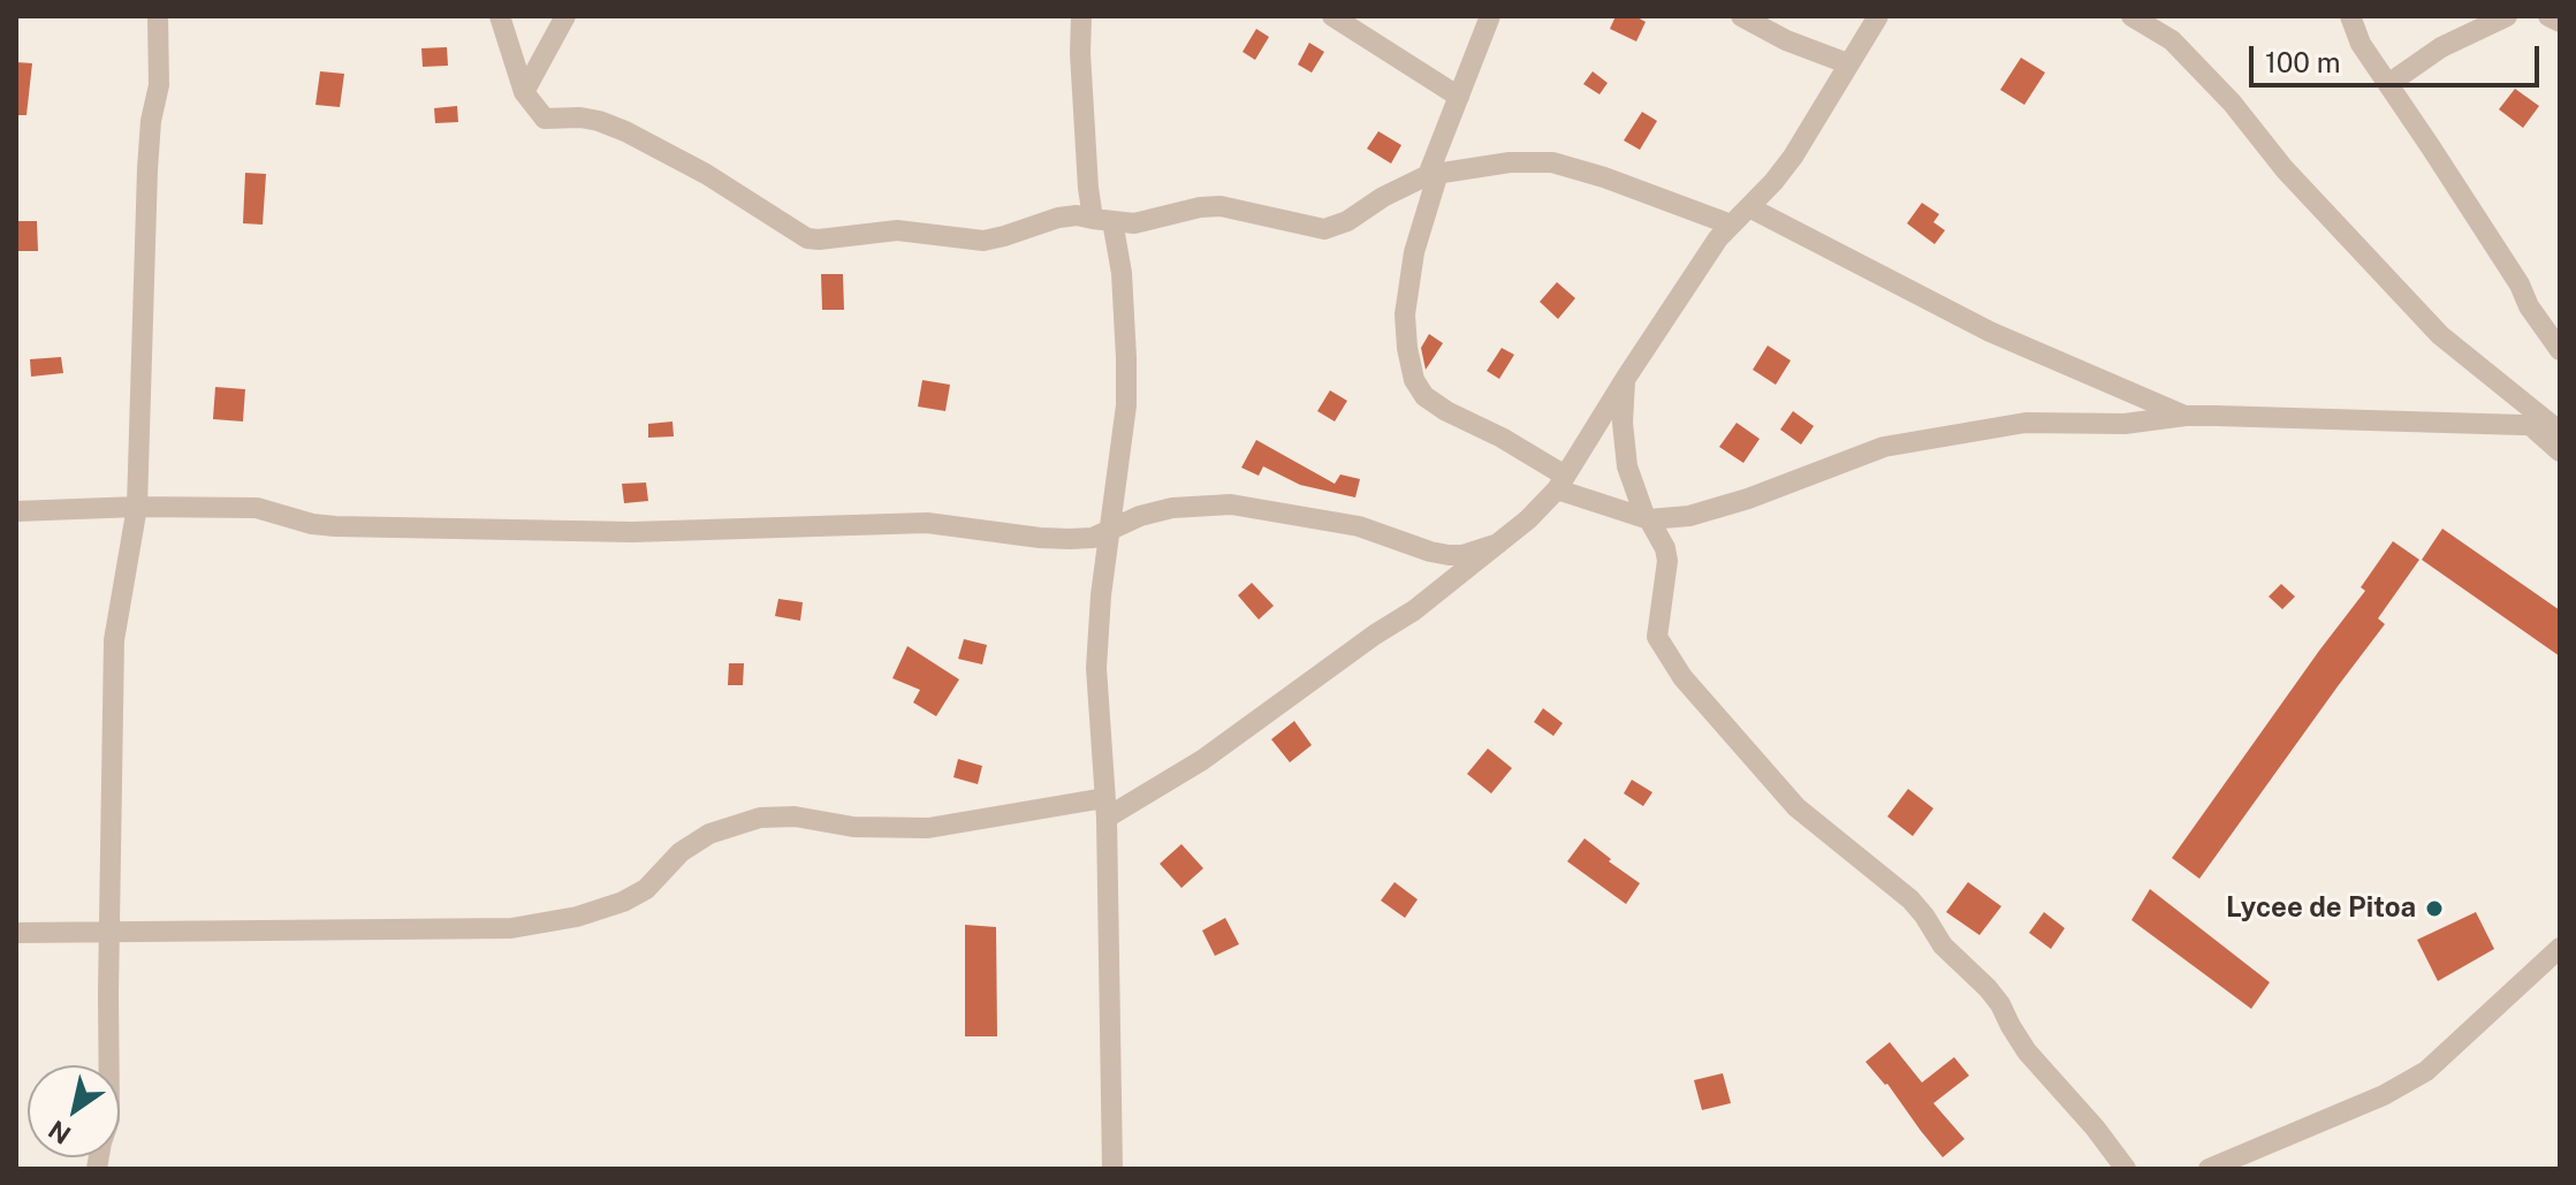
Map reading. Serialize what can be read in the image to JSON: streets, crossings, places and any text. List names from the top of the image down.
{
  "places": ["Lycee de Pitoa"],
  "scale_bar": "100 m",
  "north": "bottom left"
}
